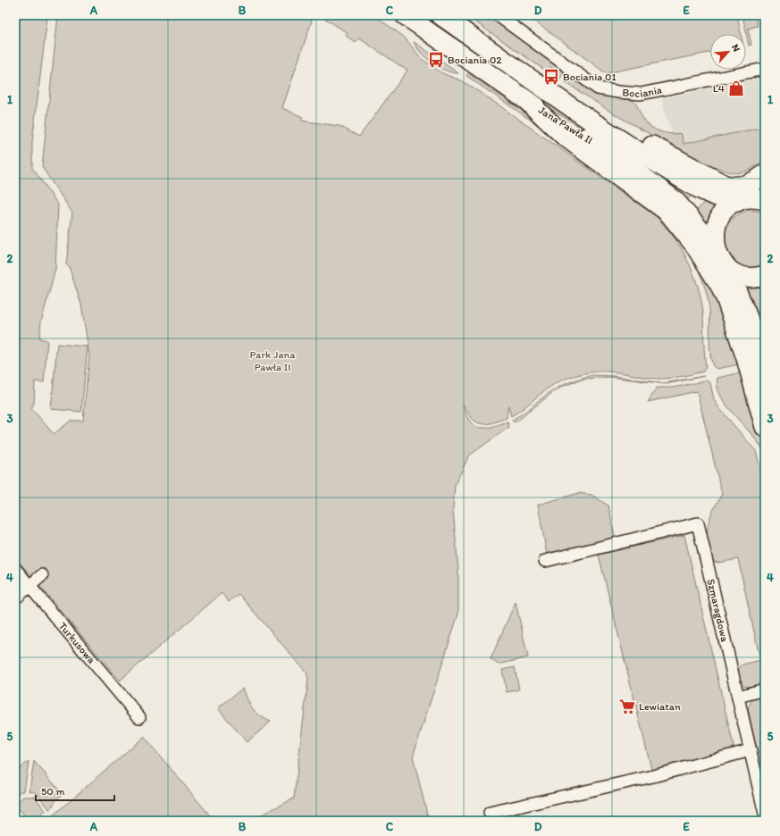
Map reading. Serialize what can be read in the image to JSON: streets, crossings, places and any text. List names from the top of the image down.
{
  "streets": {
    "main road": ["Jana Pawła II"],
    "street": ["Bociania", "Szmaragdowa", "Turkusowa"]
  },
  "parks": ["Park Jana Pawła II"],
  "places": {
    "bus stop": ["Bociania 02", "Bociania 01"],
    "shop": ["L4"],
    "supermarket": ["Lewiatan"]
  },
  "scale_bar": "50 m",
  "north": "top right",
  "grid": {
    "columns": [
      "A",
      "B",
      "C",
      "D",
      "E"
    ],
    "rows": [
      "1",
      "2",
      "3",
      "4",
      "5"
    ]
  }
}
